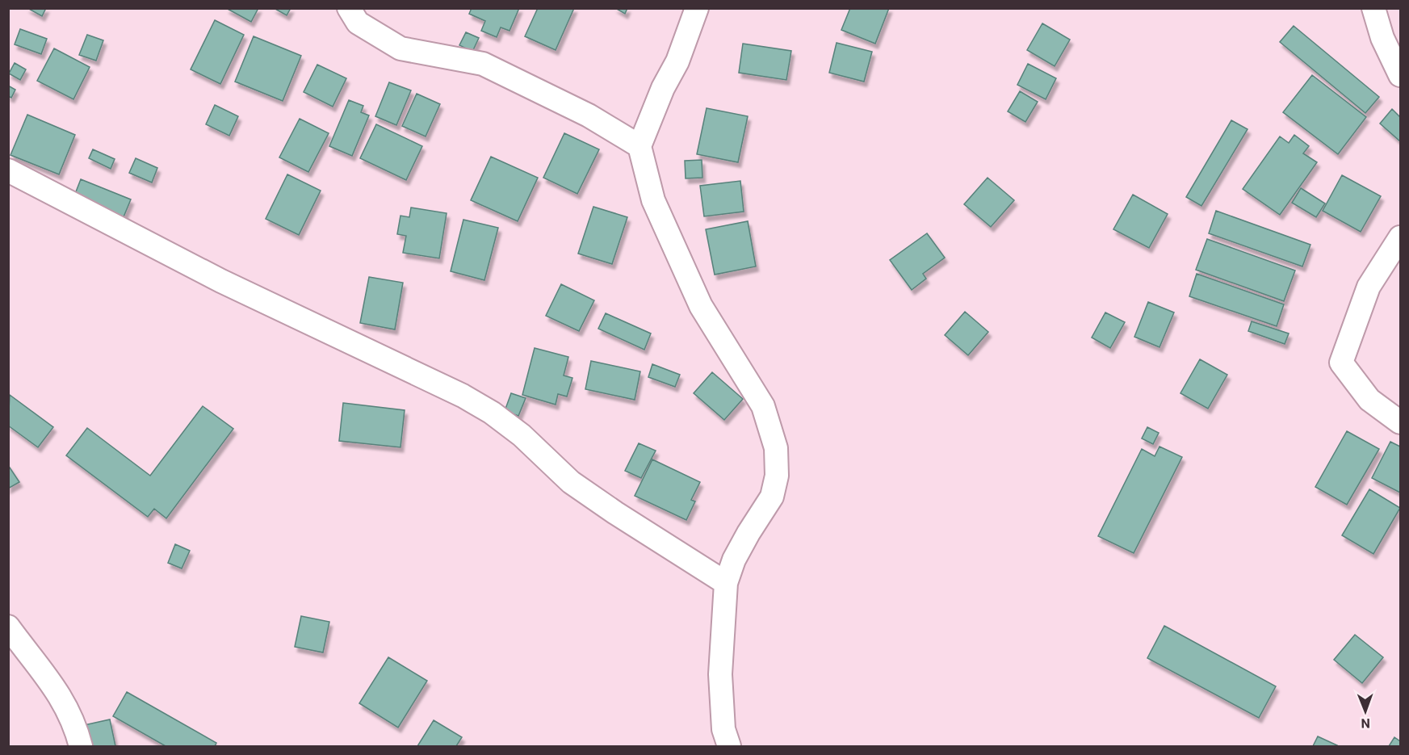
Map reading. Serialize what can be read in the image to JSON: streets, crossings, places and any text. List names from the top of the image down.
{
  "north": "bottom"
}
